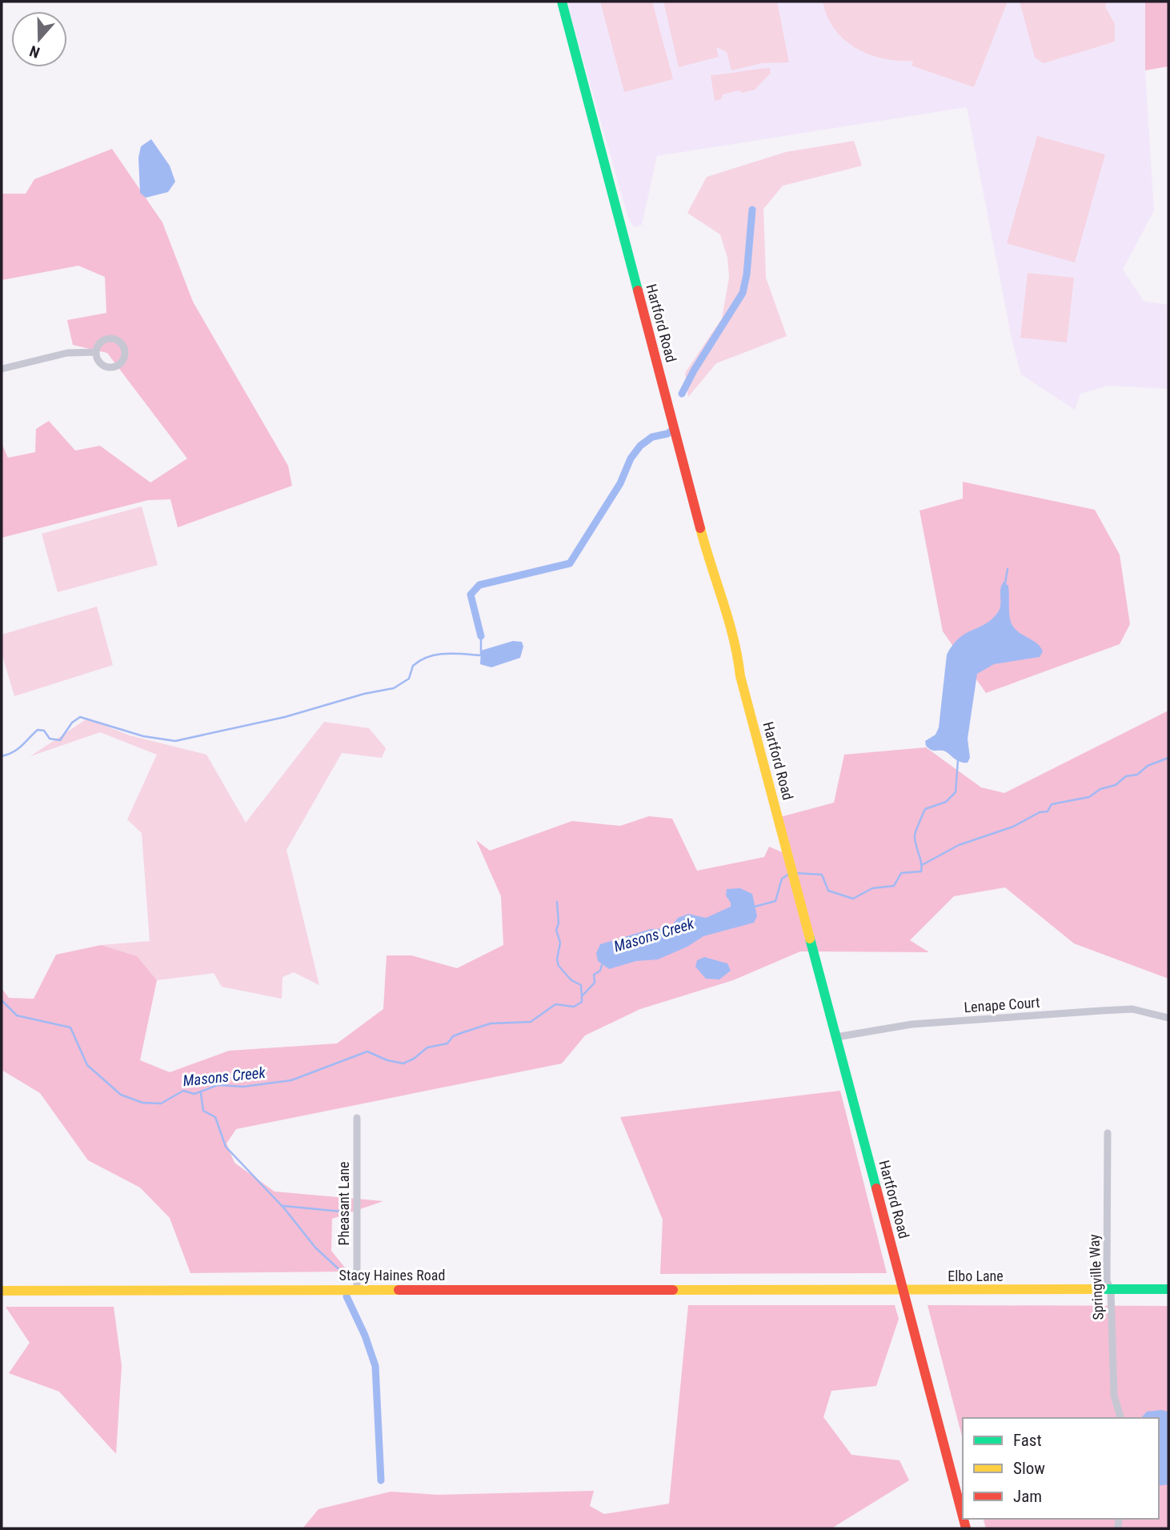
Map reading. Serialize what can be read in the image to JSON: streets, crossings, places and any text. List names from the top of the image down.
{
  "streets": {
    "street": [
      "Hartford Road",
      "Lenape Court",
      "Pheasant Lane",
      "Stacy Haines Road",
      "Elbo Lane",
      "Springville Way"
    ]
  },
  "crossings": [
    ["Hartford Road", "Lenape Court"],
    ["Hartford Road", "Elbo Lane"],
    ["Pheasant Lane", "Stacy Haines Road"],
    ["Stacy Haines Road", "Elbo Lane"],
    ["Elbo Lane", "Springville Way"]
  ],
  "water": ["Masons Creek"],
  "legend": ["Fast", "Slow", "Jam"],
  "north": "bottom"
}
